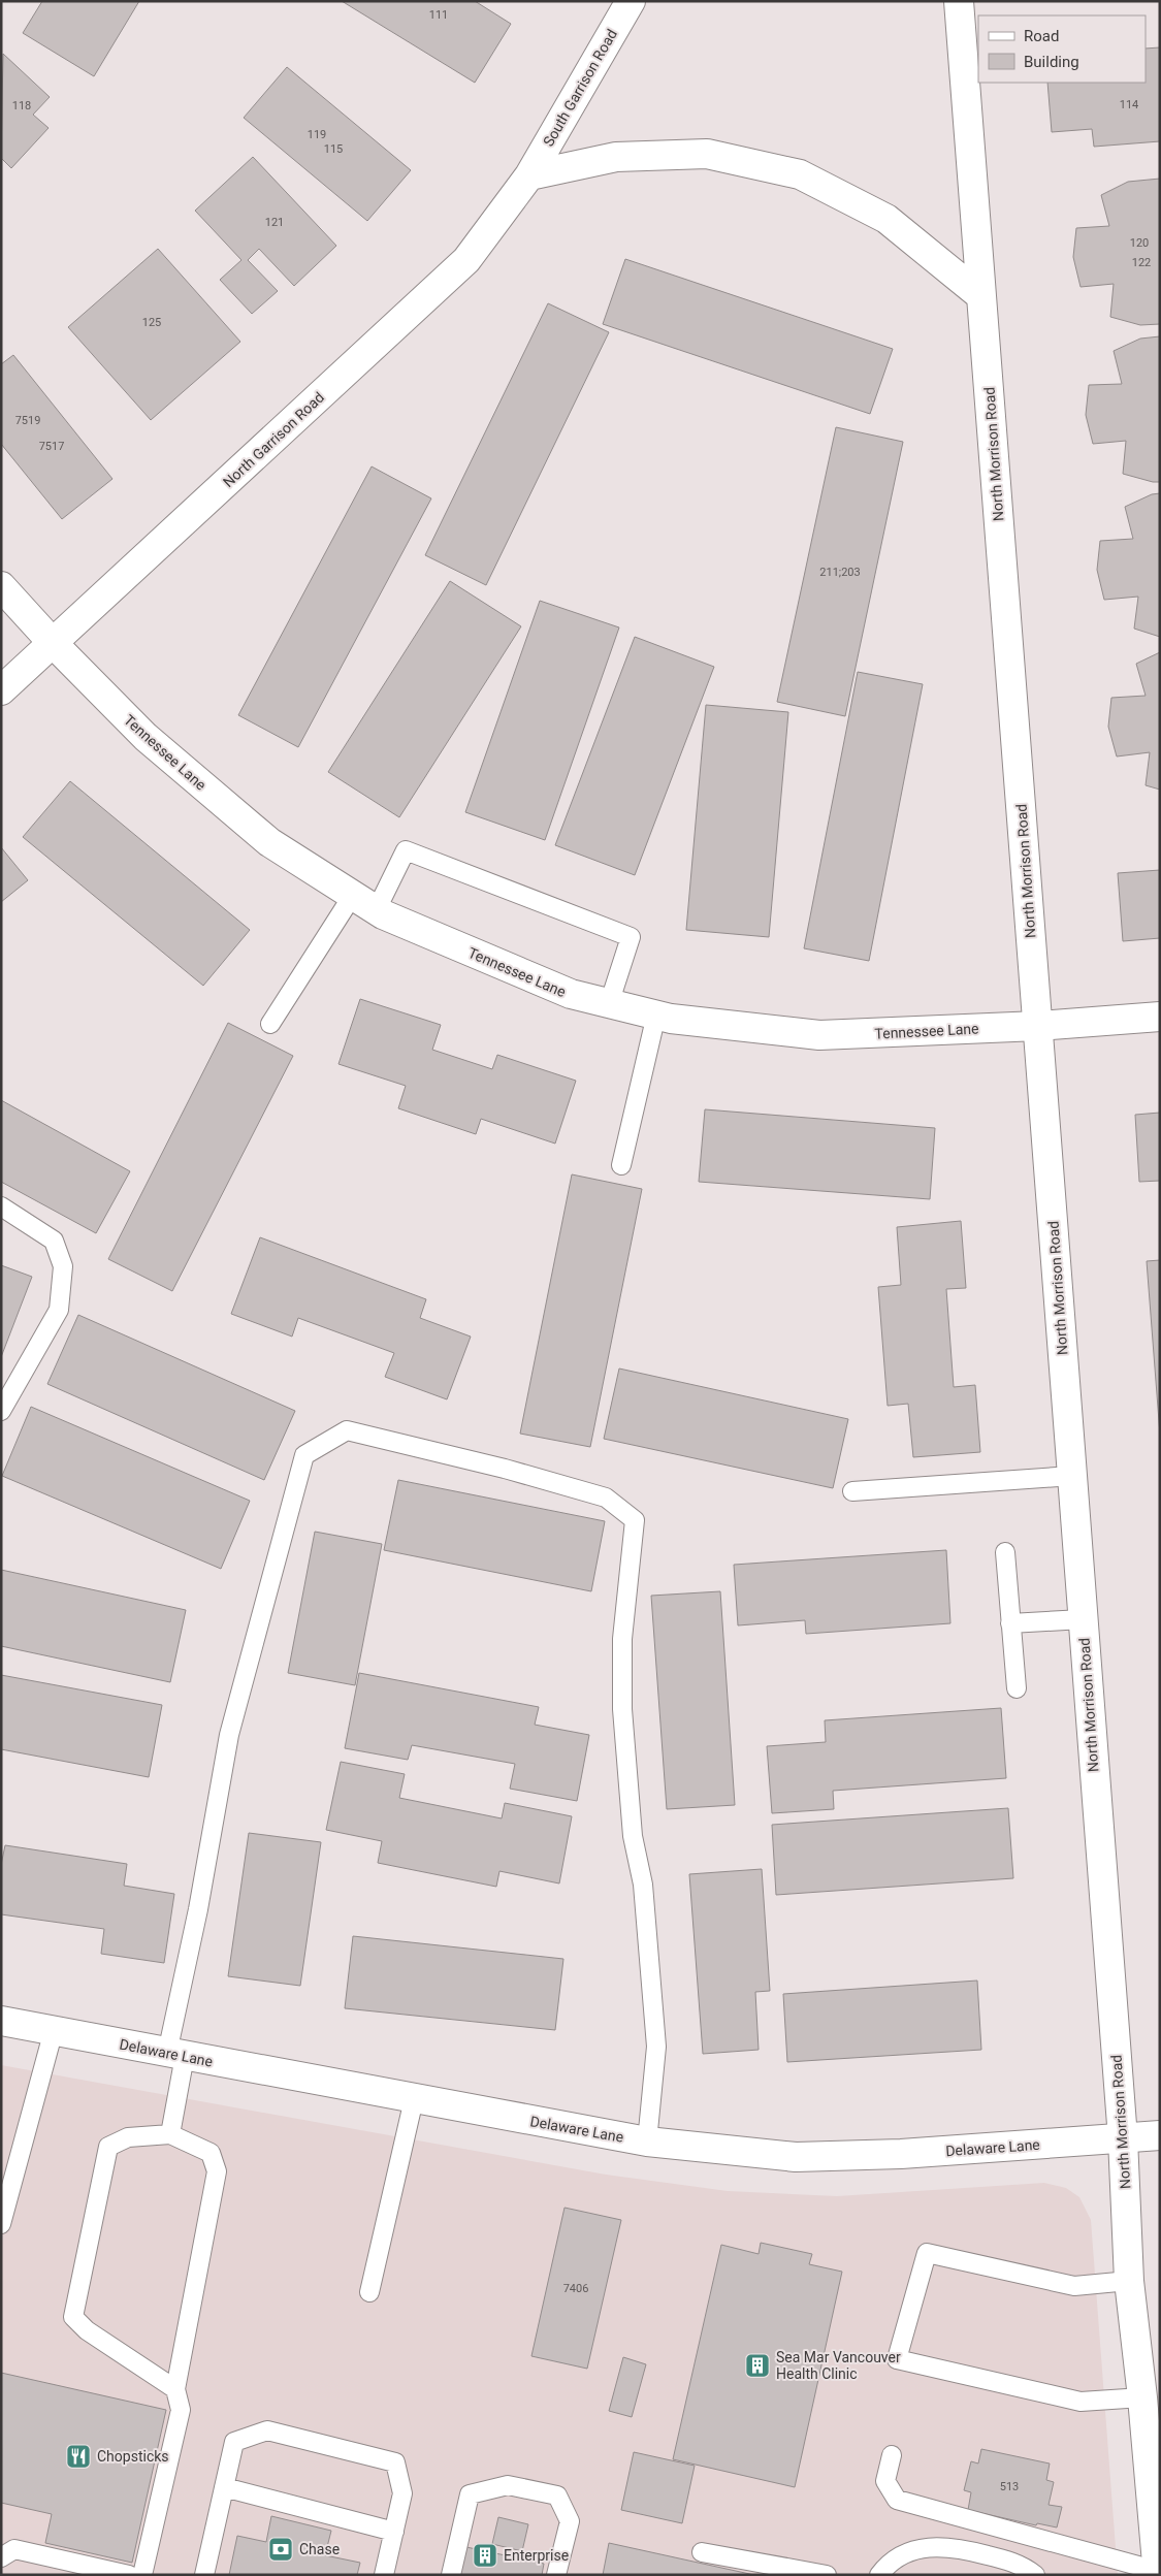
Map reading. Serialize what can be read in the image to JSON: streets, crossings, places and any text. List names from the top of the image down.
{
  "streets": {
    "street": [
      "South Garrison Road",
      "North Garrison Road",
      "North Morrison Road",
      "Tennessee Lane",
      "Delaware Lane"
    ]
  },
  "crossings": [
    ["South Garrison Road", "North Garrison Road"],
    ["North Garrison Road", "Tennessee Lane"],
    ["North Morrison Road", "Tennessee Lane"],
    ["North Morrison Road", "Delaware Lane"]
  ],
  "places": {
    "building": ["Sea Mar Vancouver Health Clinic", "Enterprise"],
    "restaurant": ["Chopsticks"],
    "bank": ["Chase"]
  },
  "house_numbers": [
    "111",
    "114",
    "118",
    "119",
    "115",
    "121",
    "120",
    "122",
    "125",
    "7519",
    "7517",
    "211;203",
    "7406",
    "513"
  ],
  "legend": ["Road", "Building"]
}
